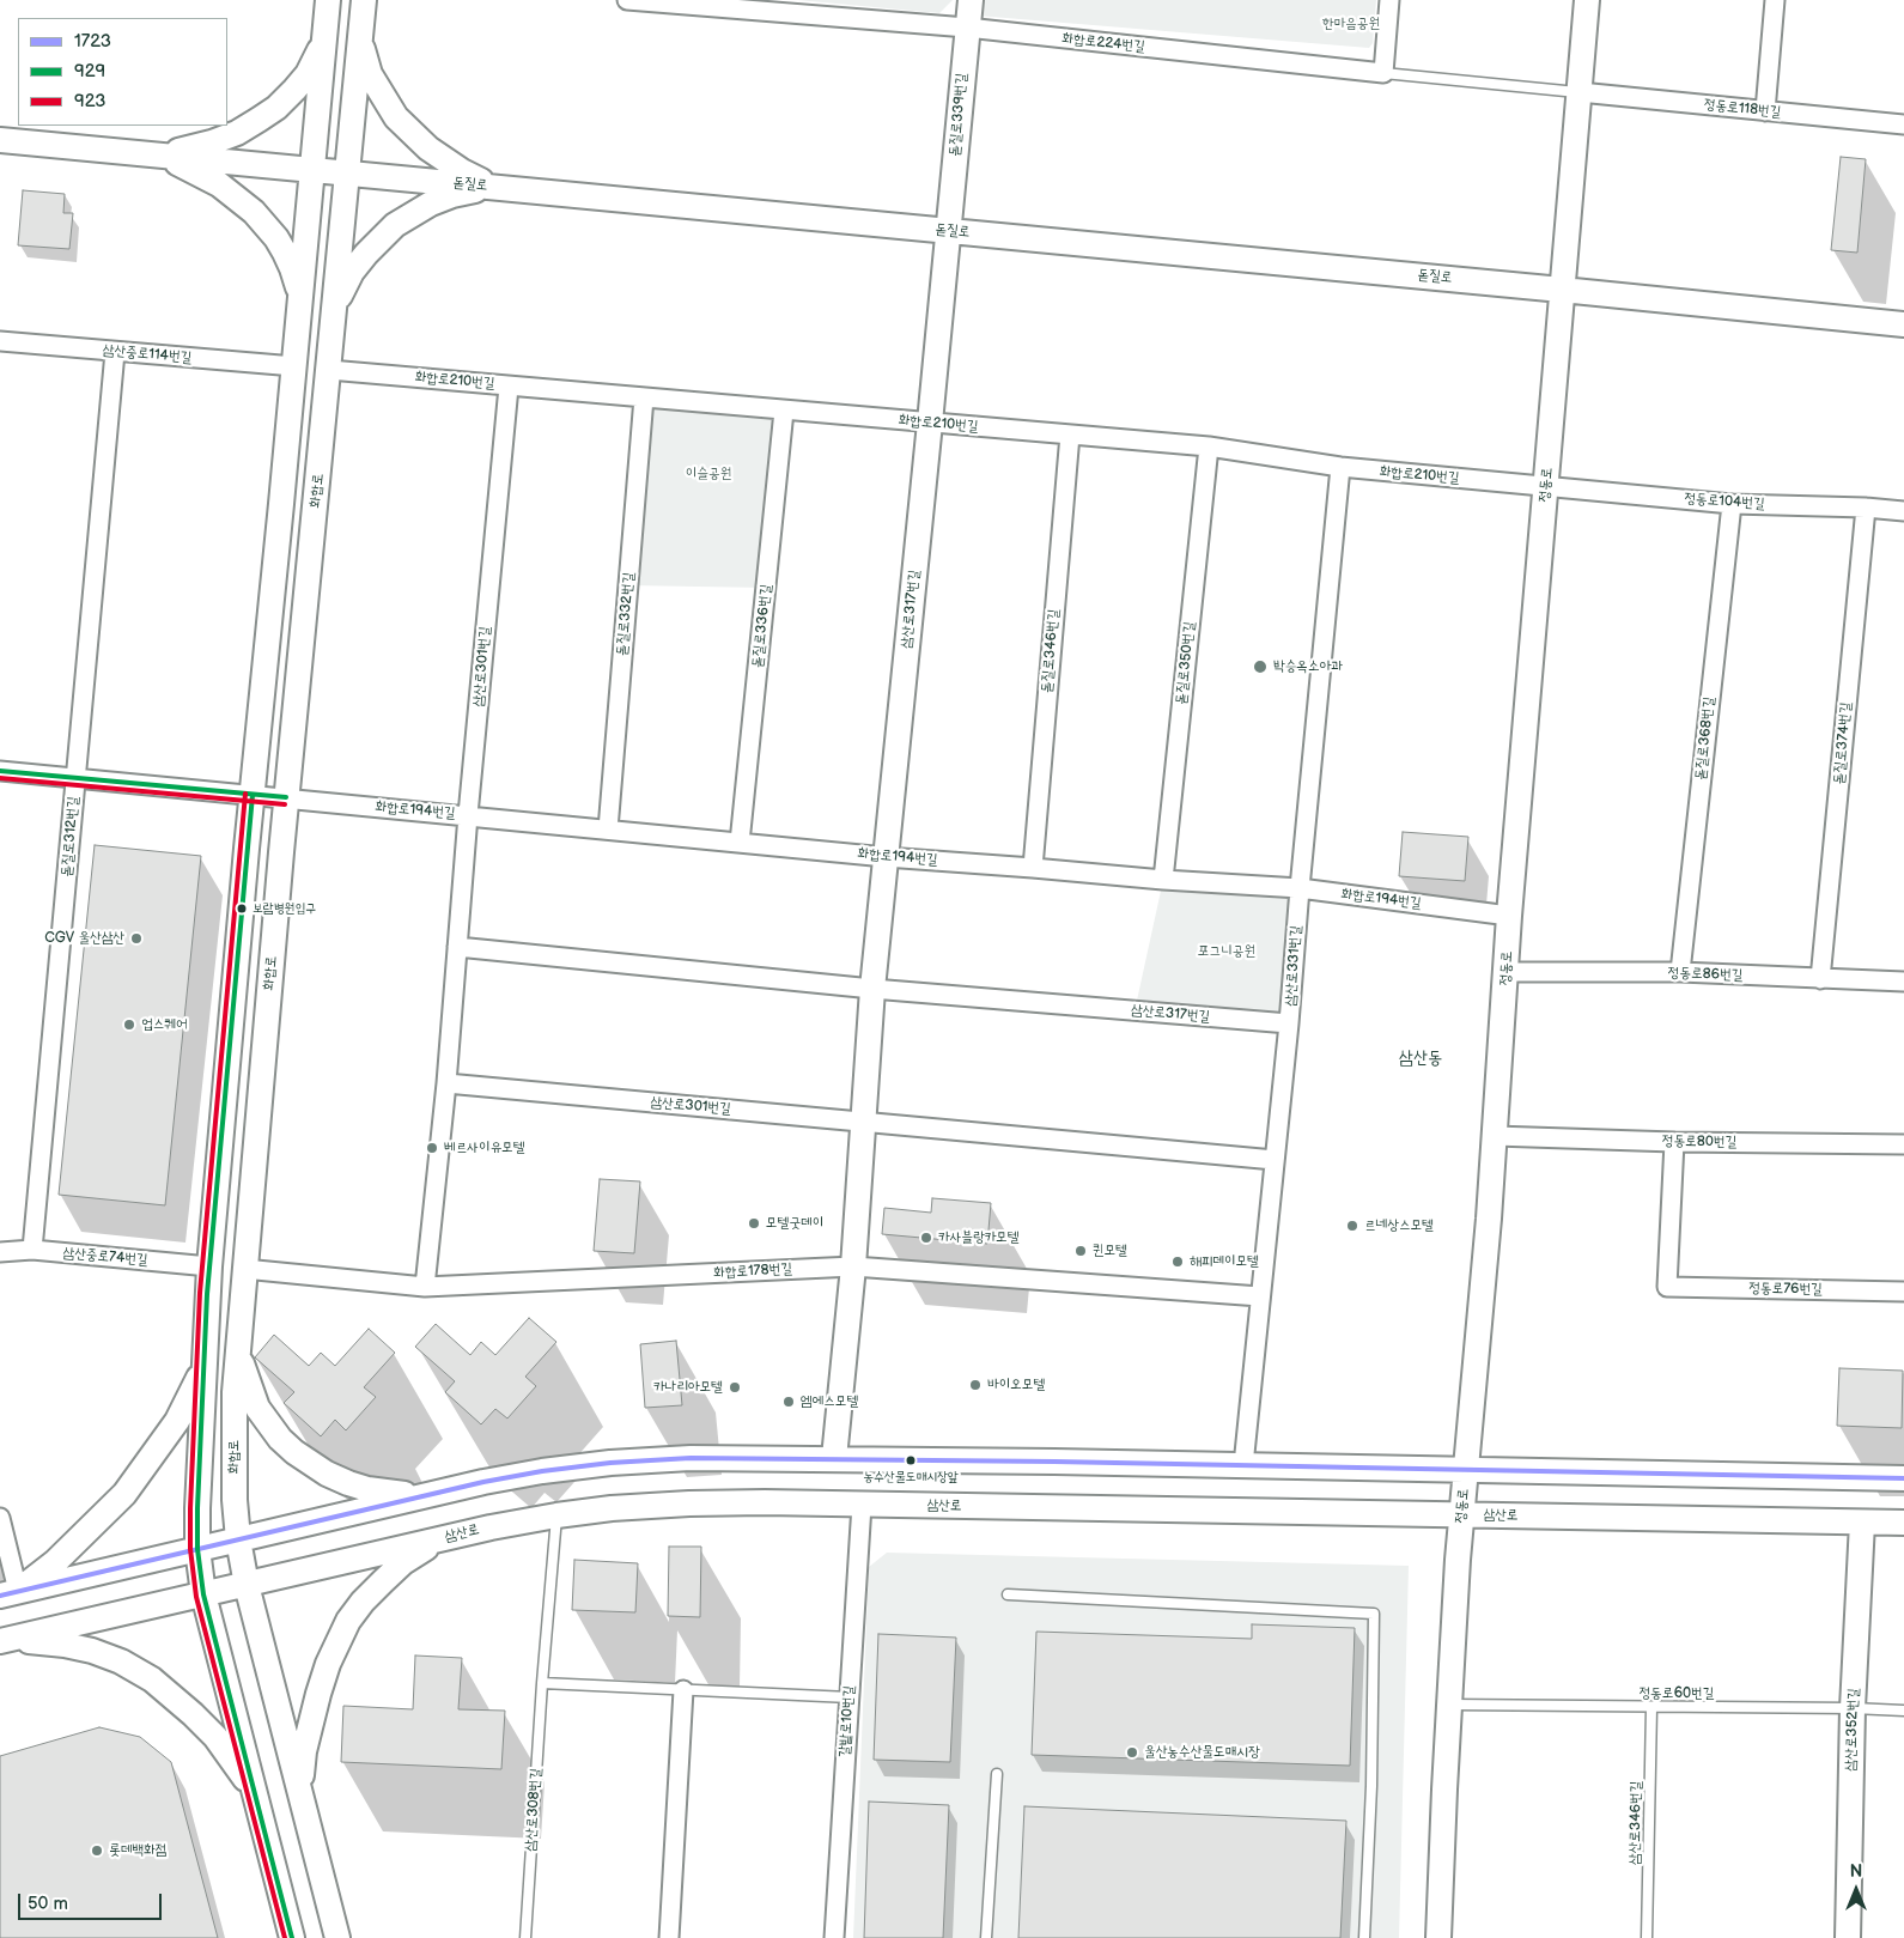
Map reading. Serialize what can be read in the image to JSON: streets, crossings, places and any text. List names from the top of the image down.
{
  "streets": {
    "main road": [
      "돋질로339번길",
      "돋질로",
      "정동로",
      "화합로",
      "삼산로317번길",
      "삼산로",
      "삼산로352번길"
    ],
    "street": [
      "화합로224번길",
      "정동로118번길",
      "삼산중로114번길",
      "화합로210번길",
      "정동로104번길",
      "돋질로332번길",
      "돋질로336번길",
      "돋질로346번길",
      "돋질로350번길",
      "삼산로301번길",
      "돋질로368번길",
      "돋질로374번길",
      "화합로194번길",
      "돋질로312번길",
      "삼산로331번길",
      "정동로86번길",
      "정동로80번길",
      "삼산중로74번길",
      "화합로178번길",
      "정동로76번길",
      "갈밭로10번길"
    ],
    "lane": ["정동로60번길", "삼산로308번길", "삼산로346번길"]
  },
  "crossings": [
    ["화합로224번길", "정동로118번길"],
    ["화합로224번길", "돋질로339번길"],
    ["화합로224번길", "정동로"],
    ["정동로118번길", "정동로"],
    ["돋질로339번길", "돋질로"],
    ["돋질로339번길", "삼산로317번길"],
    ["돋질로", "정동로"],
    ["돋질로", "화합로"],
    ["돋질로", "삼산로317번길"],
    ["삼산중로114번길", "돋질로312번길"],
    ["화합로210번길", "정동로"],
    ["화합로210번길", "화합로"],
    ["화합로210번길", "정동로104번길"],
    ["화합로210번길", "삼산로317번길"],
    ["화합로210번길", "돋질로332번길"],
    ["화합로210번길", "돋질로336번길"],
    ["화합로210번길", "돋질로346번길"],
    ["화합로210번길", "돋질로350번길"],
    ["화합로210번길", "삼산로301번길"],
    ["화합로210번길", "삼산로331번길"],
    ["정동로", "정동로104번길"],
    ["정동로", "화합로194번길"],
    ["정동로", "정동로86번길"],
    ["정동로", "정동로80번길"],
    ["정동로", "삼산로"],
    ["정동로", "정동로60번길"],
    ["화합로", "화합로194번길"],
    ["화합로", "화합로178번길"],
    ["화합로", "삼산로"],
    ["정동로104번길", "돋질로368번길"],
    ["정동로104번길", "돋질로374번길"],
    ["삼산로317번길", "삼산로301번길"],
    ["삼산로317번길", "화합로194번길"],
    ["삼산로317번길", "삼산로331번길"],
    ["삼산로317번길", "화합로178번길"],
    ["돋질로332번길", "화합로194번길"],
    ["돋질로336번길", "화합로194번길"],
    ["돋질로346번길", "화합로194번길"],
    ["돋질로350번길", "화합로194번길"],
    ["삼산로301번길", "화합로194번길"],
    ["삼산로301번길", "화합로178번길"],
    ["돋질로368번길", "정동로86번길"],
    ["돋질로374번길", "정동로86번길"],
    ["화합로194번길", "돋질로312번길"],
    ["화합로194번길", "삼산로331번길"],
    ["돋질로312번길", "삼산중로74번길"],
    ["삼산로331번길", "화합로178번길"],
    ["정동로80번길", "정동로76번길"],
    ["삼산로", "갈밭로10번길"],
    ["삼산로", "삼산로352번길"],
    ["삼산로", "삼산로308번길"],
    ["정동로60번길", "삼산로352번길"],
    ["정동로60번길", "삼산로346번길"]
  ],
  "districts": ["삼산동"],
  "parks": ["한마음공원", "이슬공원", "포그니공원"],
  "places": [
    "박승옥소아과",
    "보람병원입구",
    "CGV 울산삼산",
    "업스퀘어",
    "베르사이유모텔",
    "모텔굿데이",
    "르네상스모텔",
    "카사블랑카모텔",
    "퀸모텔",
    "해피데이모텔",
    "바이오모텔",
    "카나리아모텔",
    "엠에스모텔",
    "농수산물도매시장앞",
    "울산농수산물도매시장",
    "롯데백화점"
  ],
  "lines": ["transit line 929", "transit line 923", "transit line 1723"],
  "legend": ["1723", "929", "923"],
  "scale_bar": "50 m",
  "north": "top"
}
